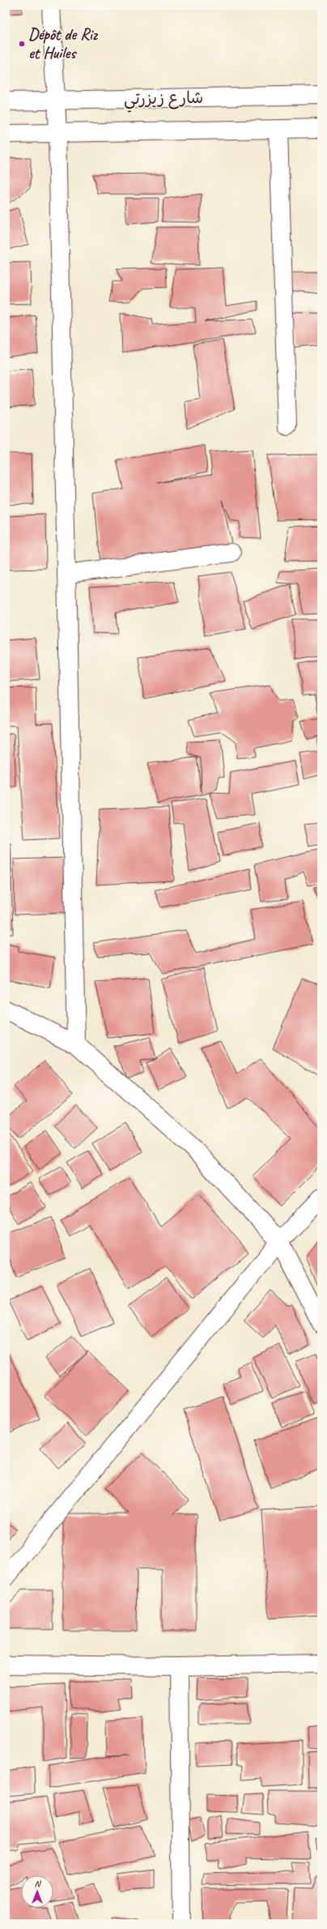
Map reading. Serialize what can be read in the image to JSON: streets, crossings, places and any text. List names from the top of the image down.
{
  "streets": {
    "street": ["شارع زيزرتي"]
  },
  "places": ["Dépôt de Riz et Huiles"],
  "north": "top"
}
